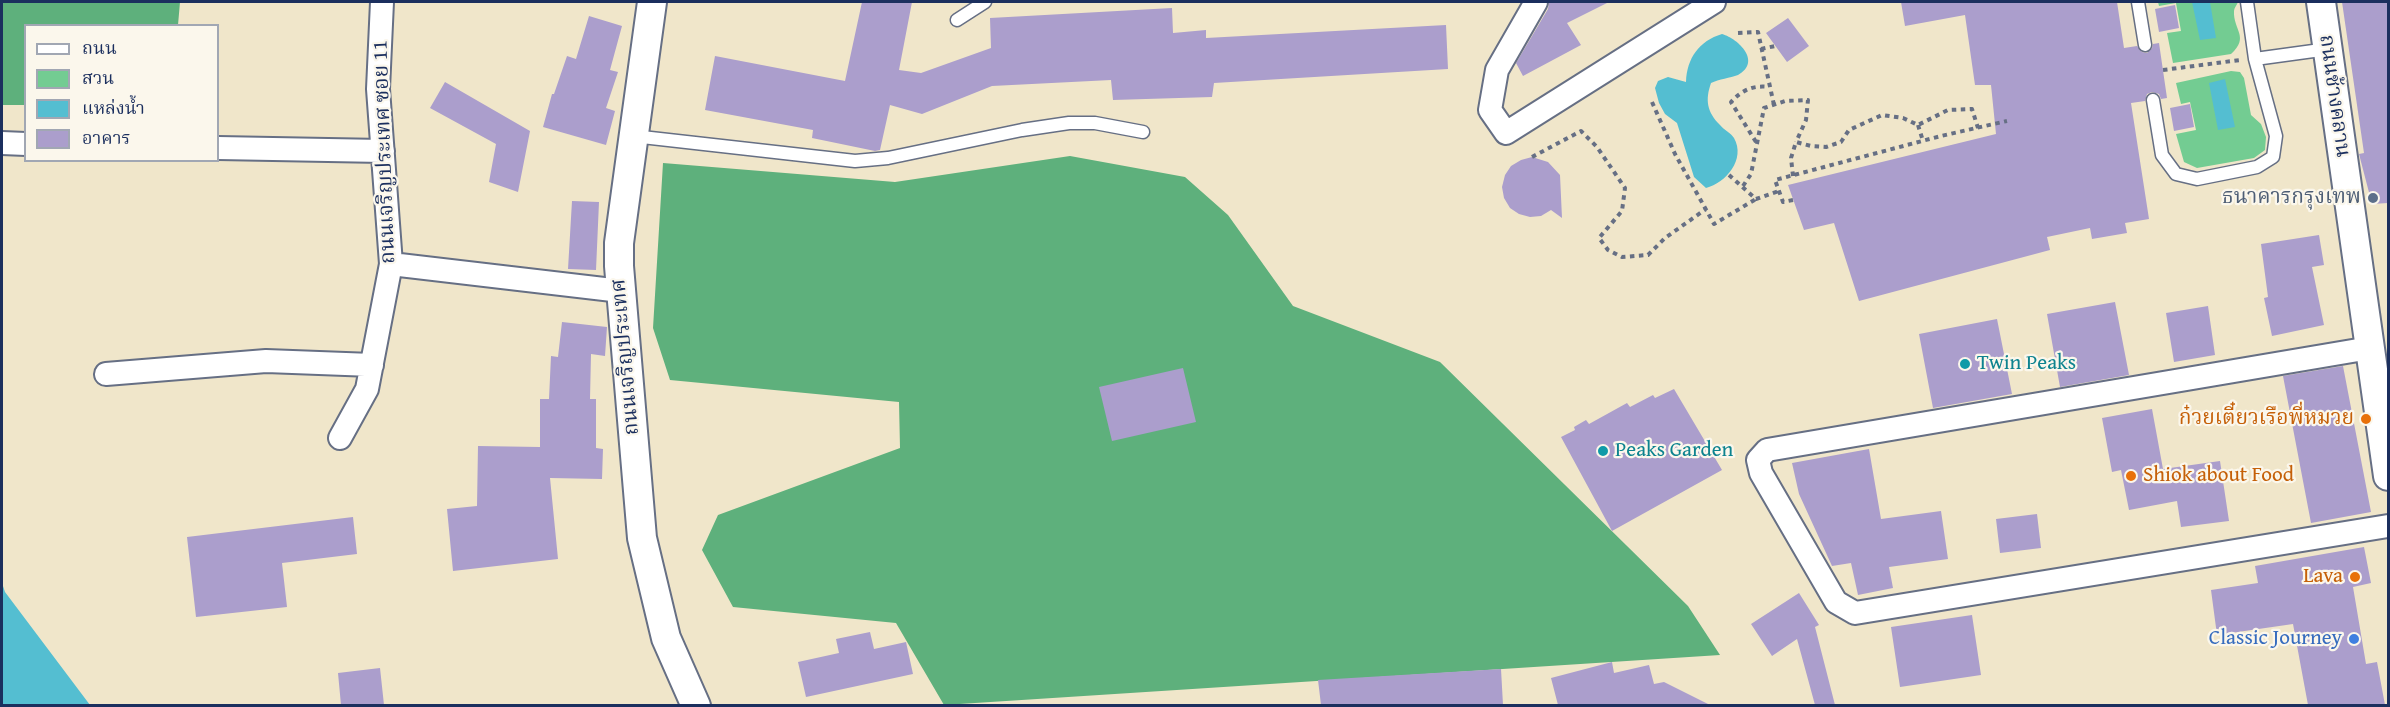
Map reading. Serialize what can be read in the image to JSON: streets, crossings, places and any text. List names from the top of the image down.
{
  "streets": {
    "street": ["ถนนช้างคลาน", "ถนนเจริญประเทศ ซอย 11", "ถนนเจริญประเทศ"]
  },
  "places": [
    "ธนาคารกรุงเทพ",
    "Twin Peaks",
    "ก๋วยเตี๋ยวเรือพี่หมวย",
    "Peaks Garden",
    "Shiok about Food",
    "Lava",
    "Classic Journey"
  ],
  "legend": [
    "ถนน",
    "สวน",
    "แหล่งน้ำ",
    "อาคาร"
  ]
}
